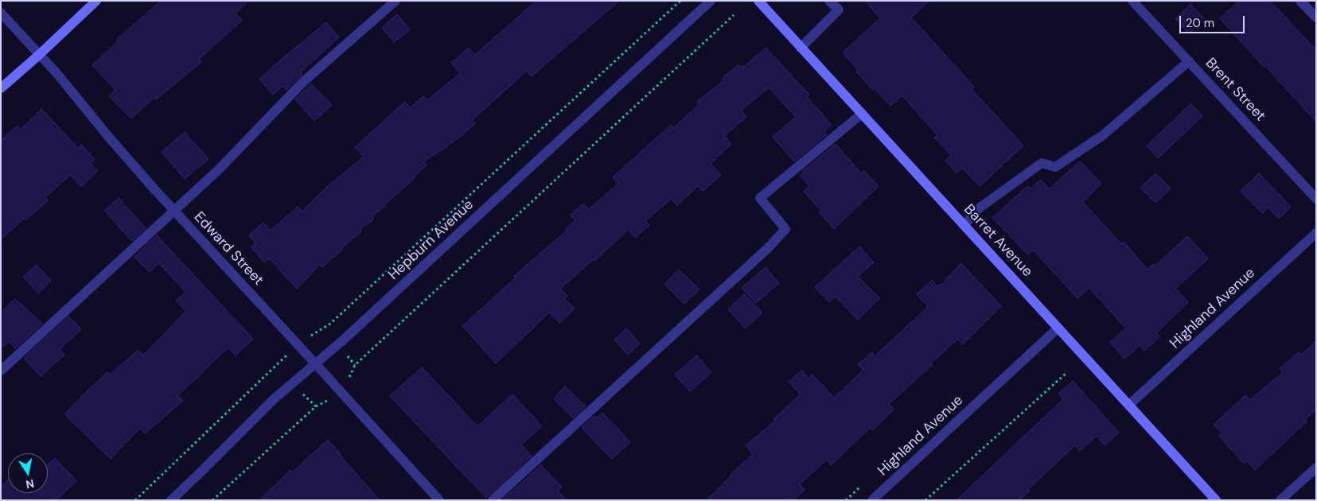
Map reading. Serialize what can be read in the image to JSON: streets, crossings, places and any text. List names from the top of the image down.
{
  "streets": {
    "street": [
      "Brent Street",
      "Hepburn Avenue",
      "Barret Avenue",
      "Edward Street",
      "Highland Avenue"
    ]
  },
  "crossings": [
    ["Hepburn Avenue", "Edward Street"],
    ["Barret Avenue", "Highland Avenue"]
  ],
  "scale_bar": "20 m",
  "north": "bottom"
}
